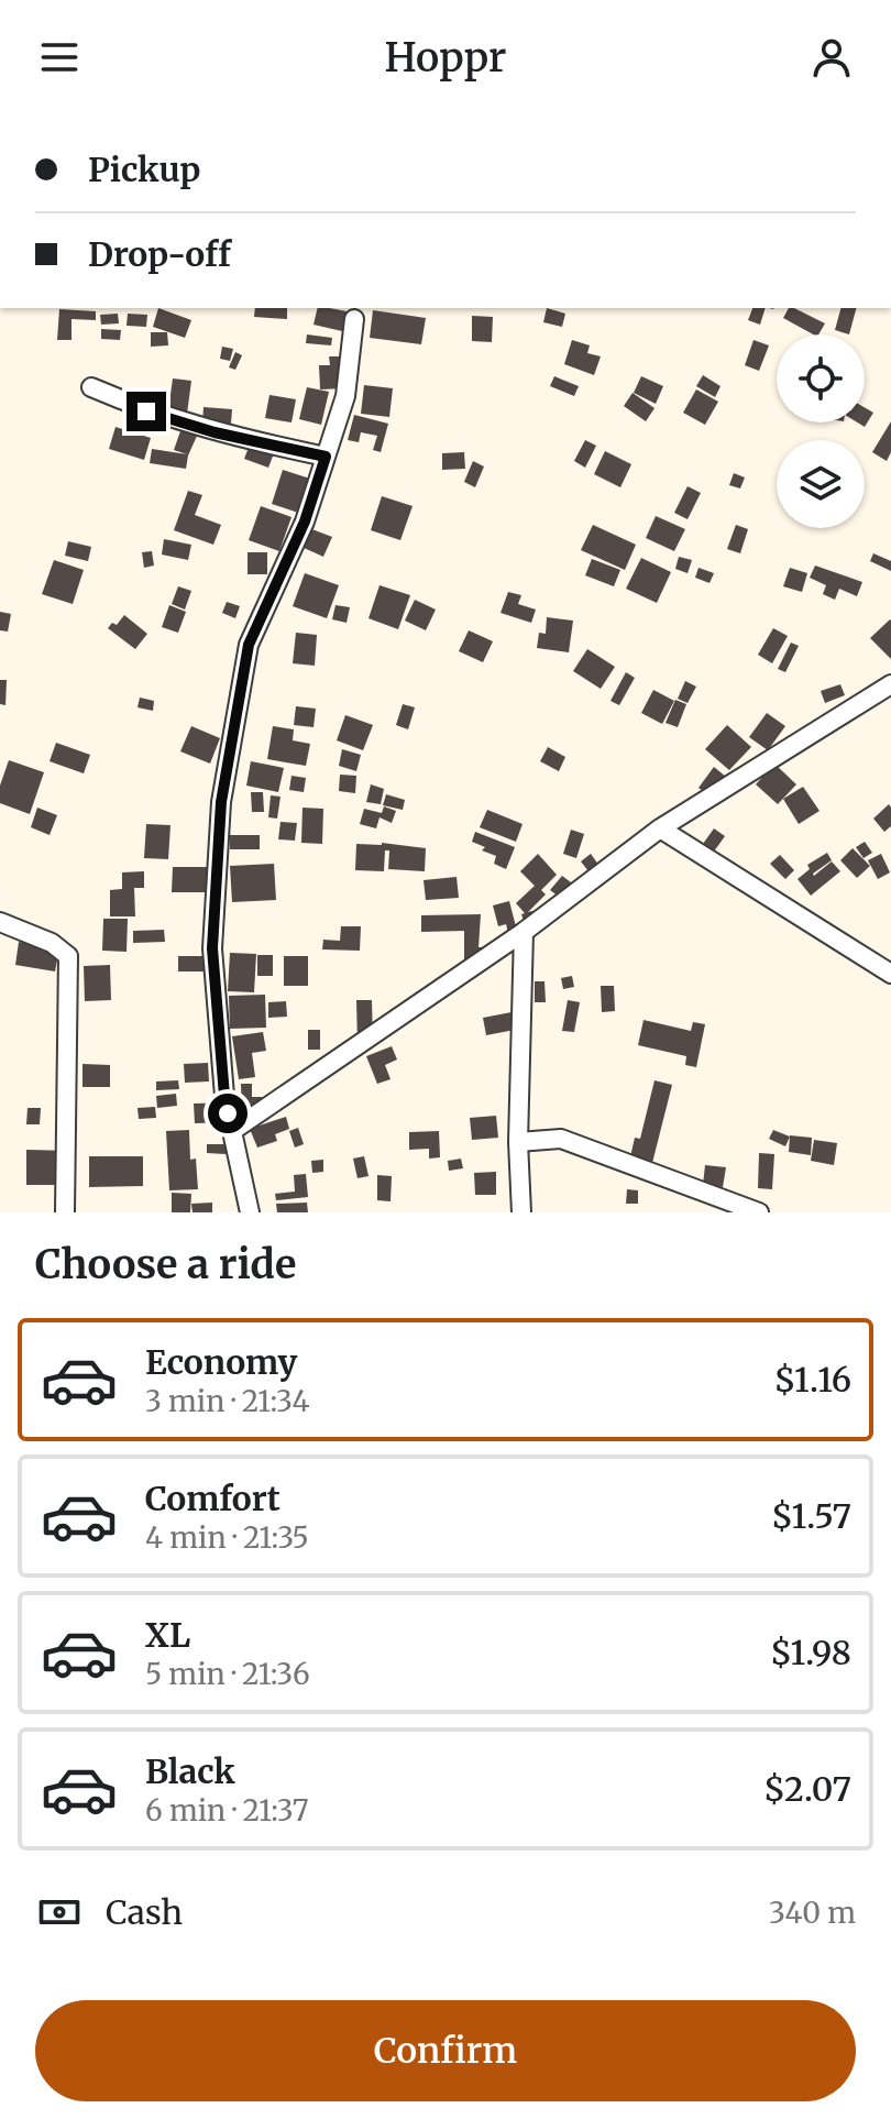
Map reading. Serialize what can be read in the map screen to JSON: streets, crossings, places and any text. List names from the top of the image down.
{
  "page": {
    "header": "Hoppr",
    "banner": ["Pickup", "Drop-off"],
    "heading": "Choose a ride",
    "list": [
      {
        "name": "Economy",
        "note": "3 min · 21:34",
        "value": "$1.16"
      },
      {
        "name": "Comfort",
        "note": "4 min · 21:35",
        "value": "$1.57"
      },
      {
        "name": "XL",
        "note": "5 min · 21:36",
        "value": "$1.98"
      },
      {
        "name": "Black",
        "note": "6 min · 21:37",
        "value": "$2.07"
      }
    ],
    "pay": ["Cash", "340 m"],
    "buttons": "Confirm"
  }
}
